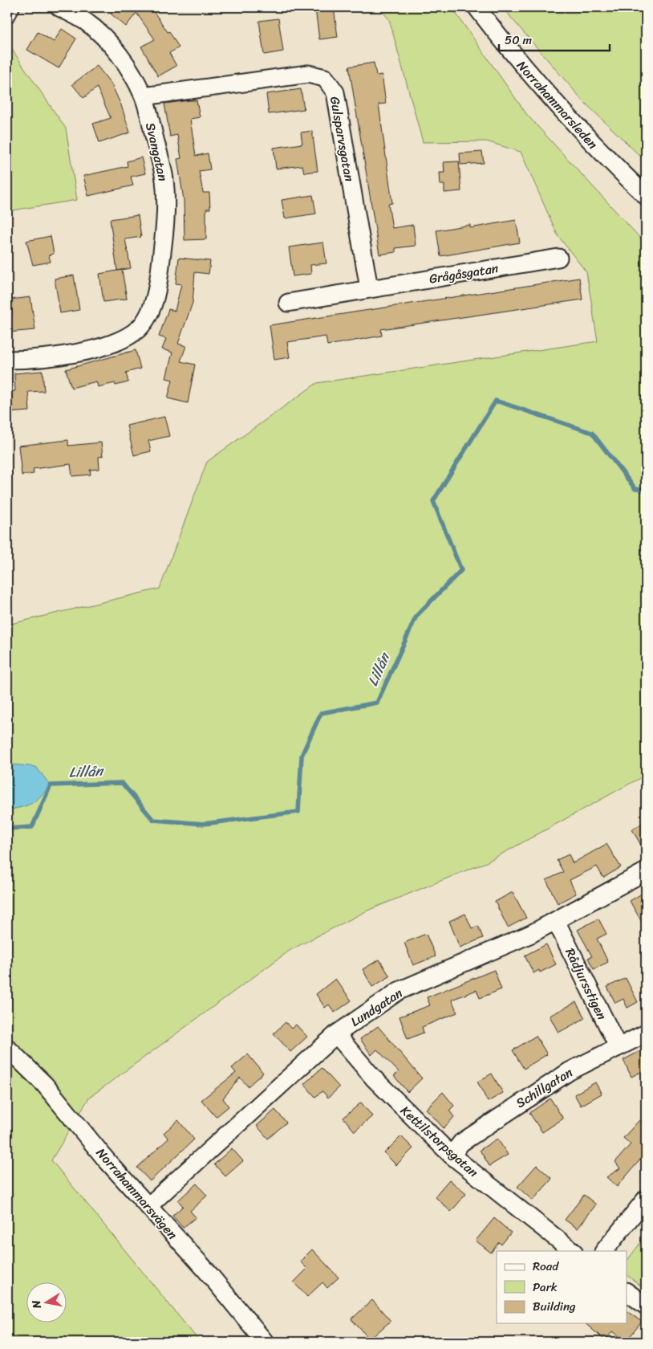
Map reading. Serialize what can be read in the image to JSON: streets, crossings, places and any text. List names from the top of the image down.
{
  "streets": {
    "street": [
      "Norrahammarsleden",
      "Gulsparvsgatan",
      "Svangatan",
      "Grågåsgatan",
      "Rådjursstigen",
      "Lundgatan",
      "Schillgatan",
      "Kettilstorpsgatan",
      "Norrahammarsvägen"
    ]
  },
  "crossings": [
    ["Gulsparvsgatan", "Svangatan"],
    ["Gulsparvsgatan", "Grågåsgatan"],
    ["Rådjursstigen", "Lundgatan"],
    ["Rådjursstigen", "Schillgatan"],
    ["Lundgatan", "Kettilstorpsgatan"],
    ["Lundgatan", "Norrahammarsvägen"],
    ["Schillgatan", "Kettilstorpsgatan"]
  ],
  "water": ["Lillån"],
  "legend": ["Road", "Park", "Building"],
  "scale_bar": "50 m",
  "north": "left"
}
